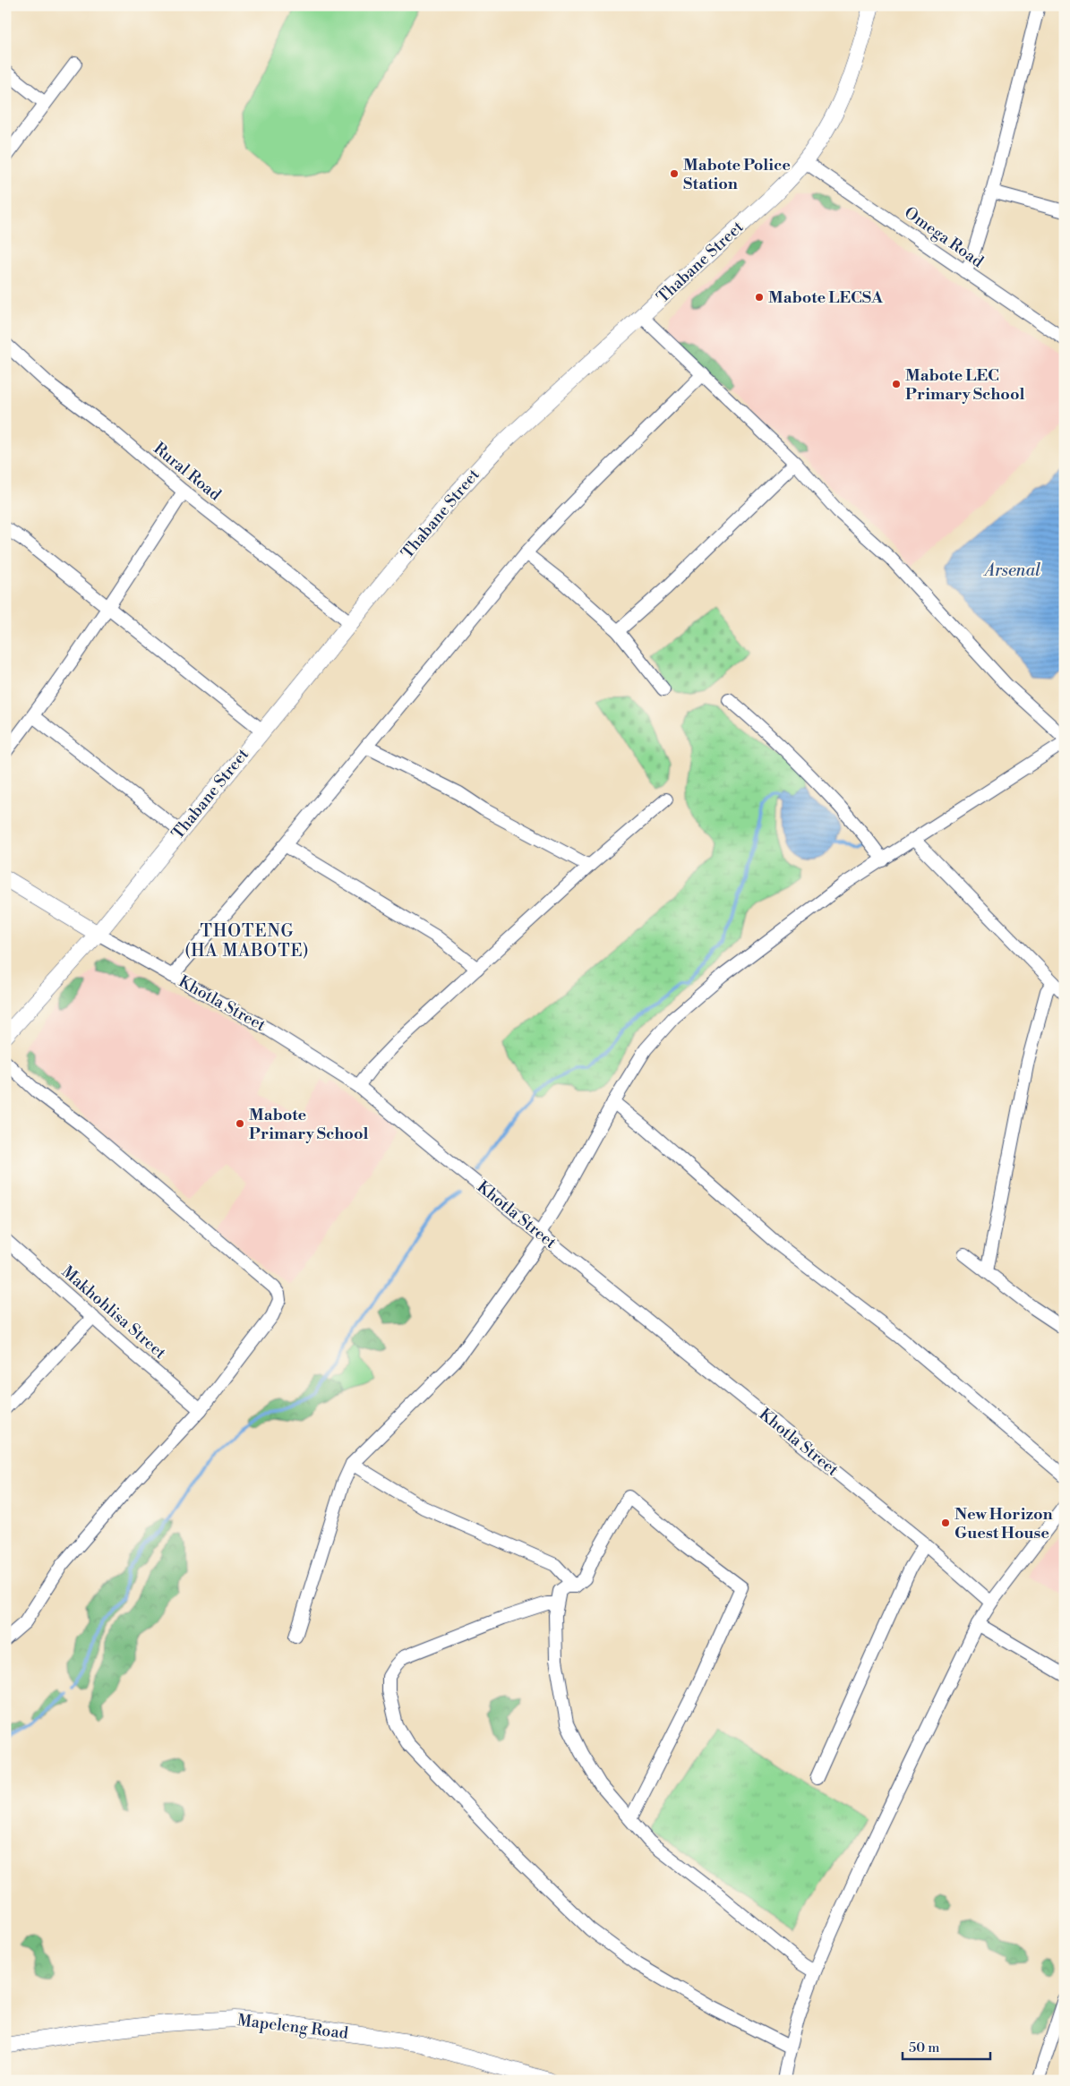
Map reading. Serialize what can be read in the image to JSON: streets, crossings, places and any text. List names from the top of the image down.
{
  "streets": {
    "street": [
      "Omega Road",
      "Thabane Street",
      "Rural Road",
      "Khotla Street",
      "Makhohlisa Street",
      "Mapeleng Road"
    ]
  },
  "crossings": [
    ["Omega Road", "Thabane Street"],
    ["Thabane Street", "Rural Road"],
    ["Thabane Street", "Khotla Street"]
  ],
  "districts": ["THOTENG (HA MABOTE)"],
  "water": ["Arsenal"],
  "places": [
    "Mabote Police Station",
    "Mabote LECSA",
    "Mabote LEC Primary School",
    "Mabote Primary School",
    "New Horizon Guest House"
  ],
  "scale_bar": "50 m"
}
